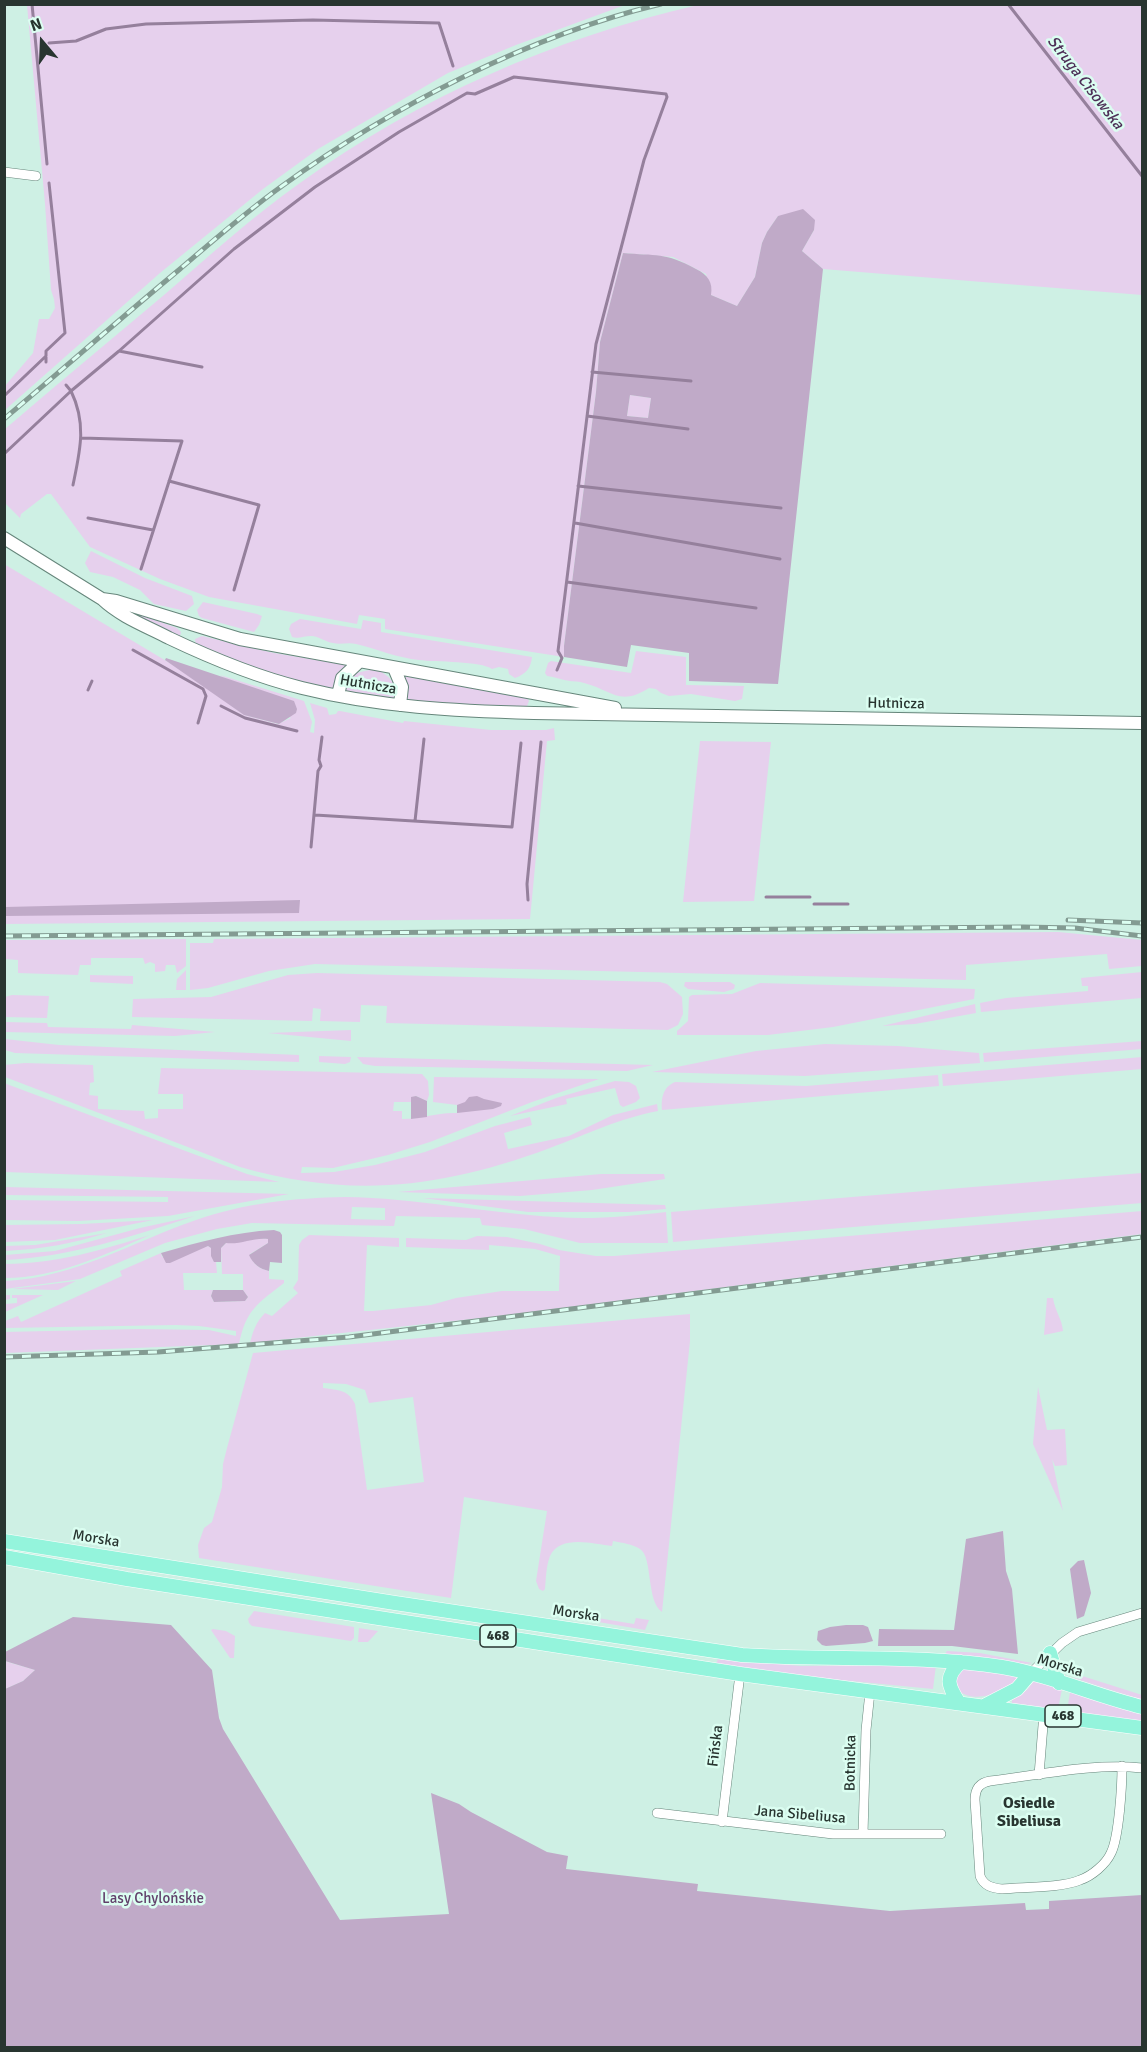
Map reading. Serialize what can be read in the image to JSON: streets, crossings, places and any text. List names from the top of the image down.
{
  "streets": {
    "main road": ["Hutnicza", "Morska", "468"],
    "street": ["Fińska", "Botnicka", "Jana Sibeliusa"]
  },
  "crossings": [
    ["468", "Fińska"],
    ["468", "Botnicka"],
    ["Fińska", "Jana Sibeliusa"],
    ["Botnicka", "Jana Sibeliusa"]
  ],
  "districts": ["Osiedle Sibeliusa"],
  "water": ["Struga Cisowska"],
  "parks": ["Lasy Chylońskie"],
  "north": "top"
}
